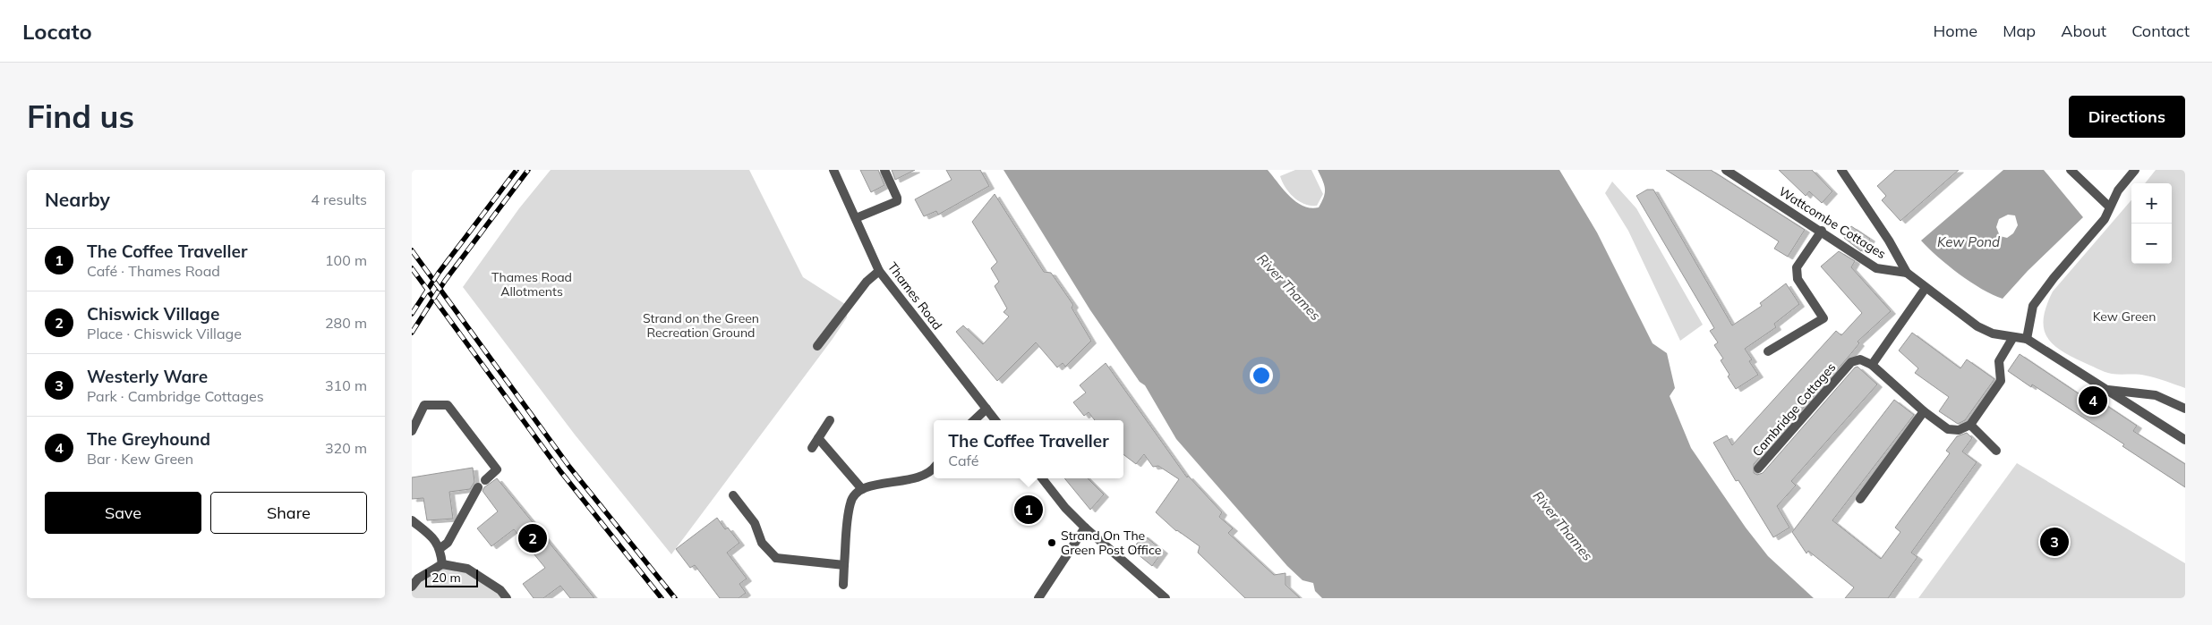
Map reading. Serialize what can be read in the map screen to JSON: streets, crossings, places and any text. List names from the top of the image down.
{
  "streets": {
    "street": ["Wattcombe Cottages", "Thames Road", "Cambridge Cottages"]
  },
  "water": ["Kew Pond", "River Thames"],
  "parks": ["Thames Road Allotments", "Kew Green", "Strand on the Green Recreation Ground"],
  "places": ["Strand On The Green Post Office"],
  "scale_bar": "20 m",
  "page": {
    "header": "Locato",
    "nav": [
      "Home",
      "Map",
      "About",
      "Contact"
    ],
    "buttons": [
      "Directions",
      ["Save", "Share"]
    ],
    "title": "Find us",
    "heading": ["Nearby", "4 results"],
    "map_buttons": ["+", "−"],
    "list": [
      {
        "mark": "1",
        "name": "The Coffee Traveller",
        "note": "Café · Thames Road",
        "value": "100 m"
      },
      {
        "mark": "2",
        "name": "Chiswick Village",
        "note": "Place · Chiswick Village",
        "value": "280 m"
      },
      {
        "mark": "3",
        "name": "Westerly Ware",
        "note": "Park · Cambridge Cottages",
        "value": "310 m"
      },
      {
        "mark": "4",
        "name": "The Greyhound",
        "note": "Bar · Kew Green",
        "value": "320 m"
      }
    ],
    "pins": [
      "4",
      "1",
      "2",
      "3"
    ],
    "popup": ["The Coffee Traveller", "Café"],
    "scale": "20 m"
  }
}
